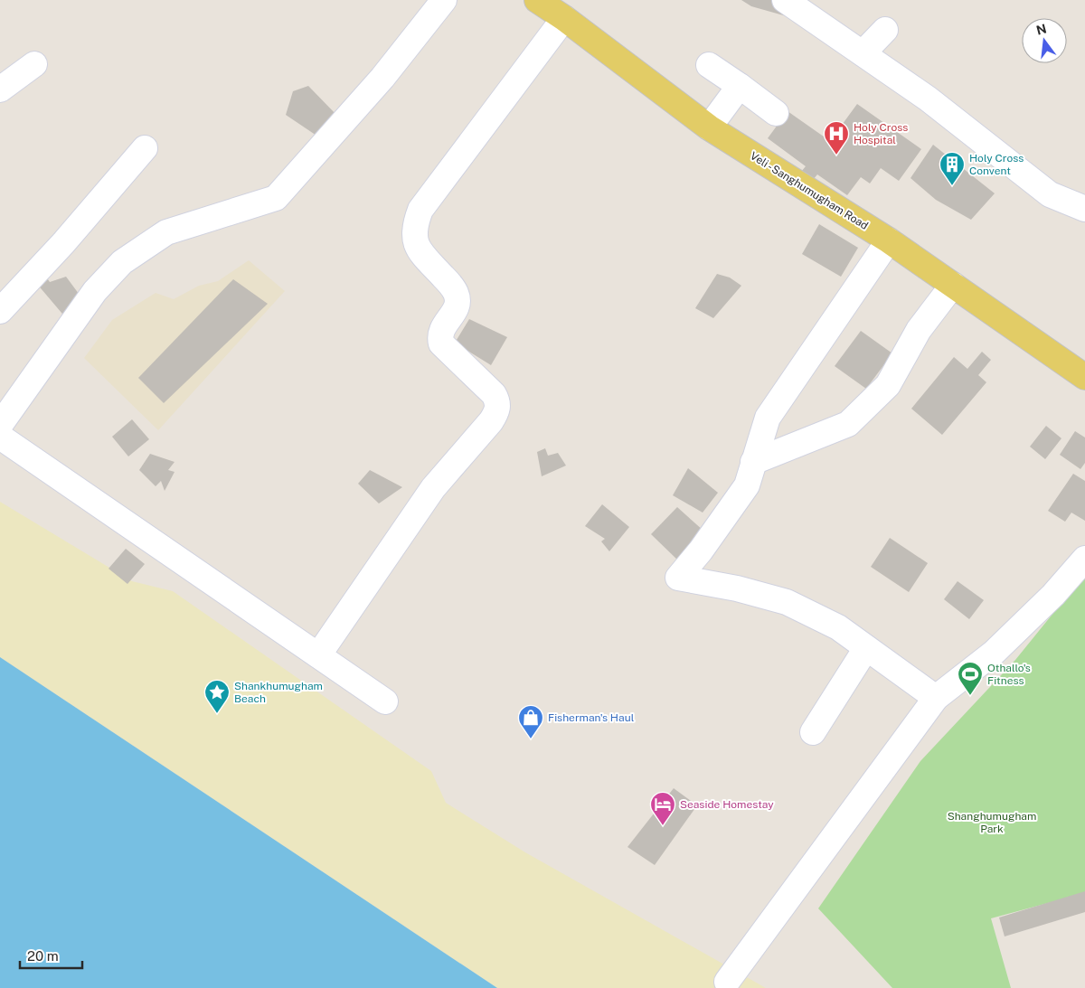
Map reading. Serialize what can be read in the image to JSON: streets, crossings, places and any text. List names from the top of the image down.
{
  "streets": {
    "main road": ["Veli - Sanghumugham Road"]
  },
  "parks": ["Shanghumugham Park"],
  "places": {
    "hospital": ["Holy Cross Hospital"],
    "building": ["Holy Cross Convent"],
    "sports": ["Othallo's Fitness"],
    "place": ["Shankhumugham Beach"],
    "shop": ["Fisherman's Haul"],
    "hotel": ["Seaside Homestay"]
  },
  "scale_bar": "20 m",
  "north": "top"
}
